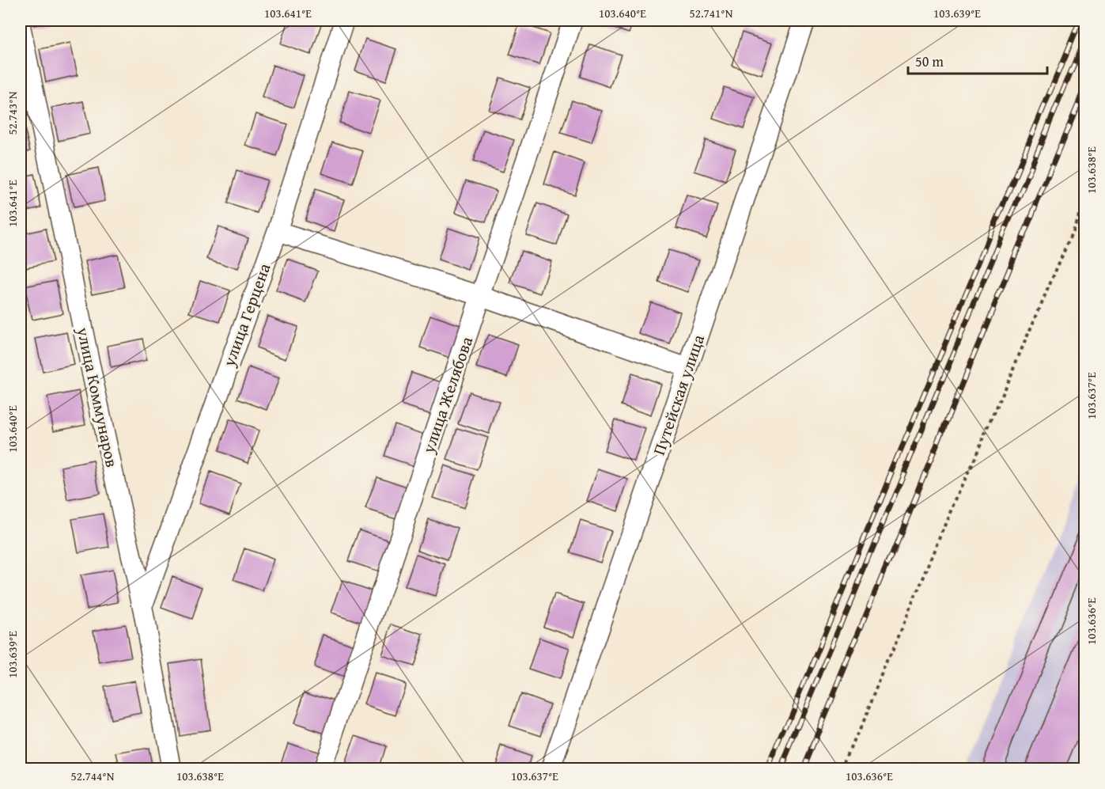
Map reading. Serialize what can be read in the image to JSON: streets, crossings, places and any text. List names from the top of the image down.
{
  "streets": {
    "street": [
      "улица Герцена",
      "улица Желябова",
      "Путейская улица",
      "улица Коммунаров"
    ]
  },
  "crossings": [
    ["улица Герцена", "улица Коммунаров"]
  ],
  "scale_bar": "50 m",
  "coordinates": [
    "103.641°E",
    "103.640°E",
    "52.741°N",
    "103.639°E",
    "52.743°N",
    "103.638°E",
    "103.637°E",
    "103.636°E",
    "52.744°N"
  ]
}
